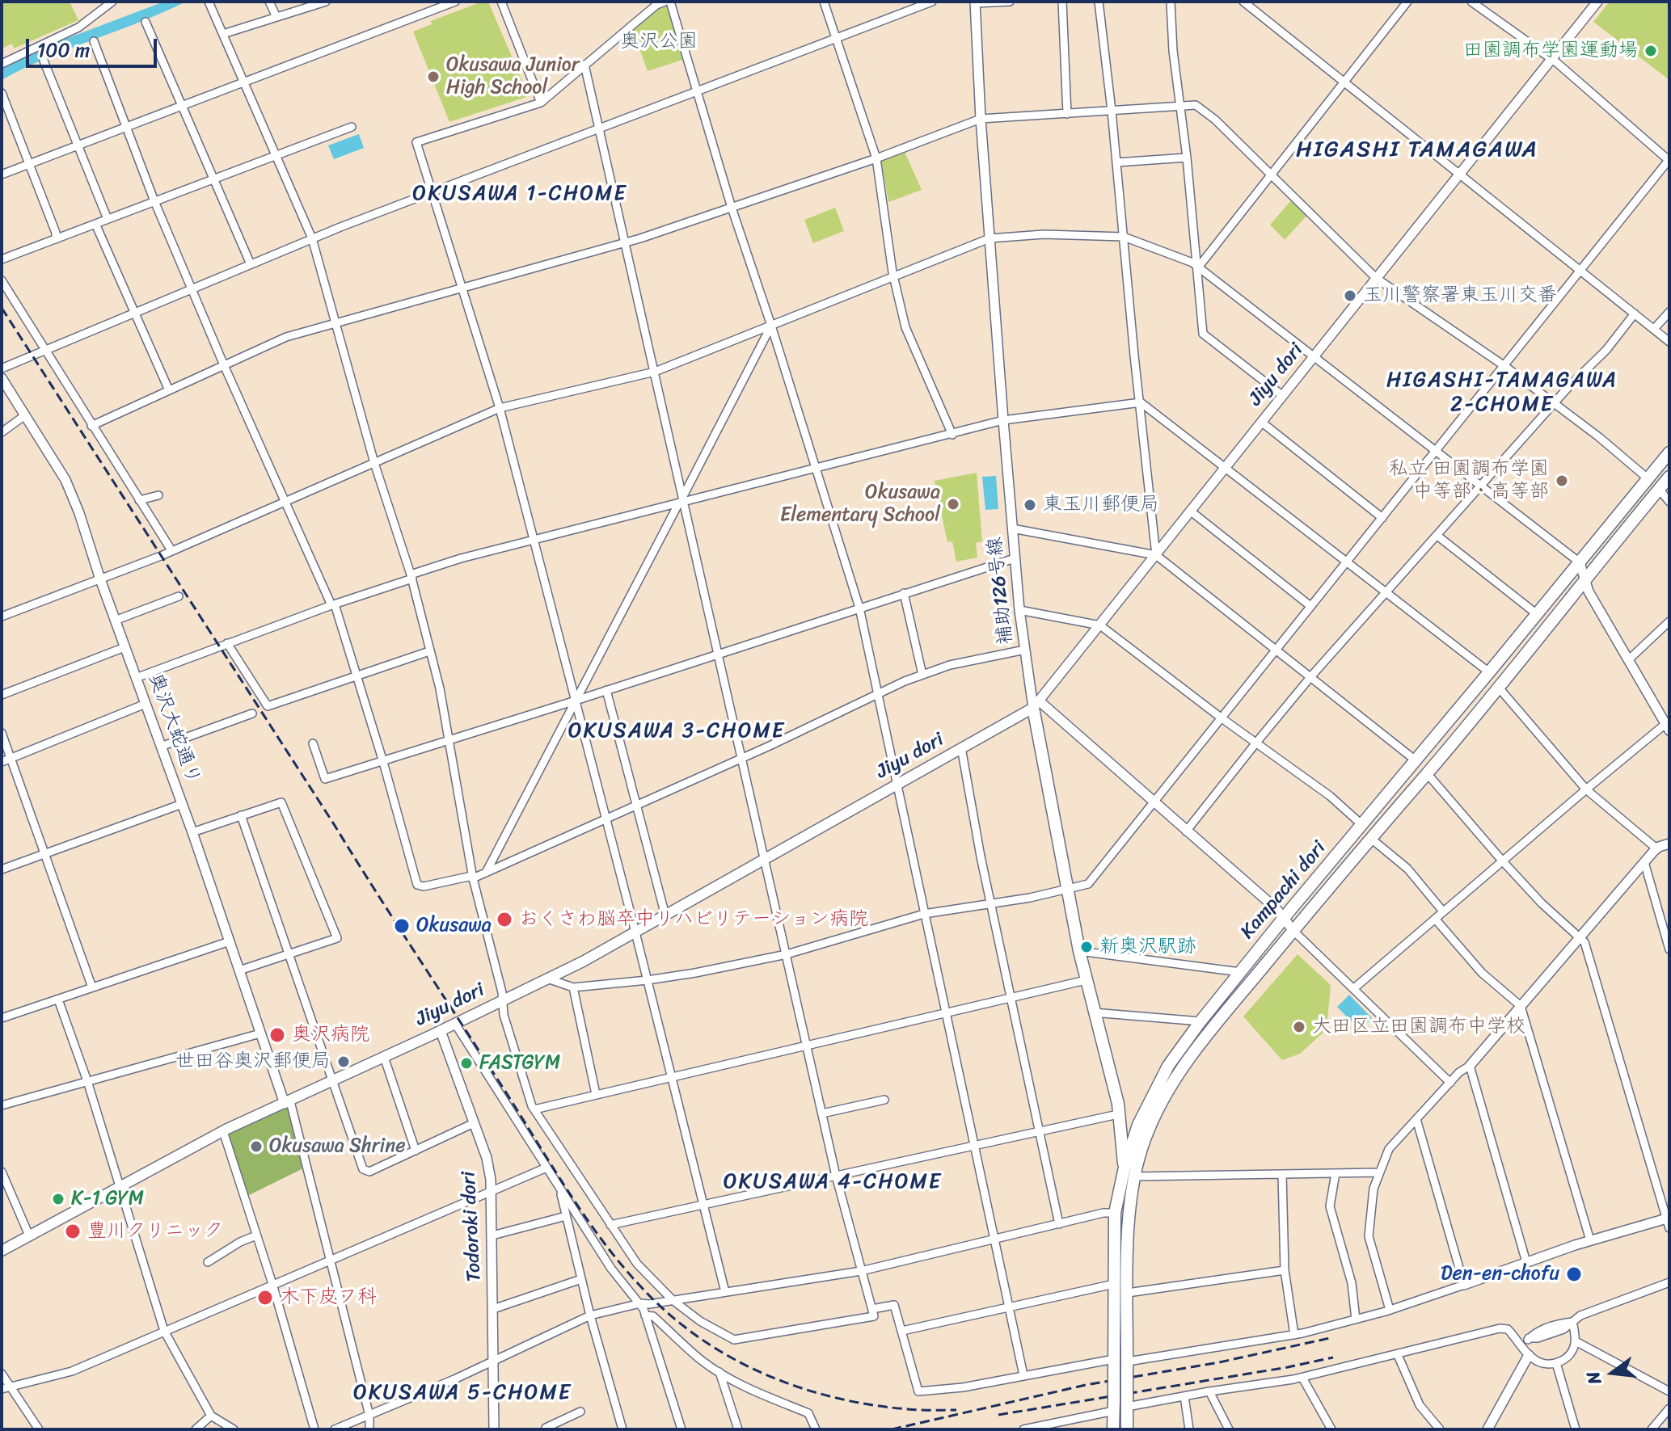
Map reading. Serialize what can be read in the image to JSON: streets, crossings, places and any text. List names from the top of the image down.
{
  "streets": {
    "main road": ["Jiyu dori", "補助126号線", "Kampachi dori"],
    "street": ["奥沢大蛇通り", "Todoroki dori"]
  },
  "crossings": [
    ["Jiyu dori", "補助126号線"],
    ["Jiyu dori", "奥沢大蛇通り"],
    ["Jiyu dori", "Todoroki dori"],
    ["補助126号線", "Kampachi dori"]
  ],
  "districts": [
    "HIGASHI TAMAGAWA",
    "OKUSAWA 1-CHOME",
    "HIGASHI-TAMAGAWA 2-CHOME",
    "OKUSAWA 3-CHOME",
    "OKUSAWA 4-CHOME",
    "OKUSAWA 5-CHOME"
  ],
  "parks": ["奥沢公園"],
  "places": [
    "田園調布学園運動場",
    "Okusawa Junior High School",
    "玉川警察署東玉川交番",
    "私立 田園調布学園 中等部・高等部",
    "Okusawa Elementary School",
    "東玉川郵便局",
    "おくさわ脳卒中リハビリテーション病院",
    "Okusawa",
    "新奥沢駅跡",
    "大田区立田園調布中学校",
    "奥沢病院",
    "世田谷奥沢郵便局",
    "FASTGYM",
    "Okusawa Shrine",
    "K-1 GYM",
    "豊川クリニック",
    "Den-en-chofu",
    "木下皮フ科"
  ],
  "scale_bar": "100 m",
  "north": "left"
}
